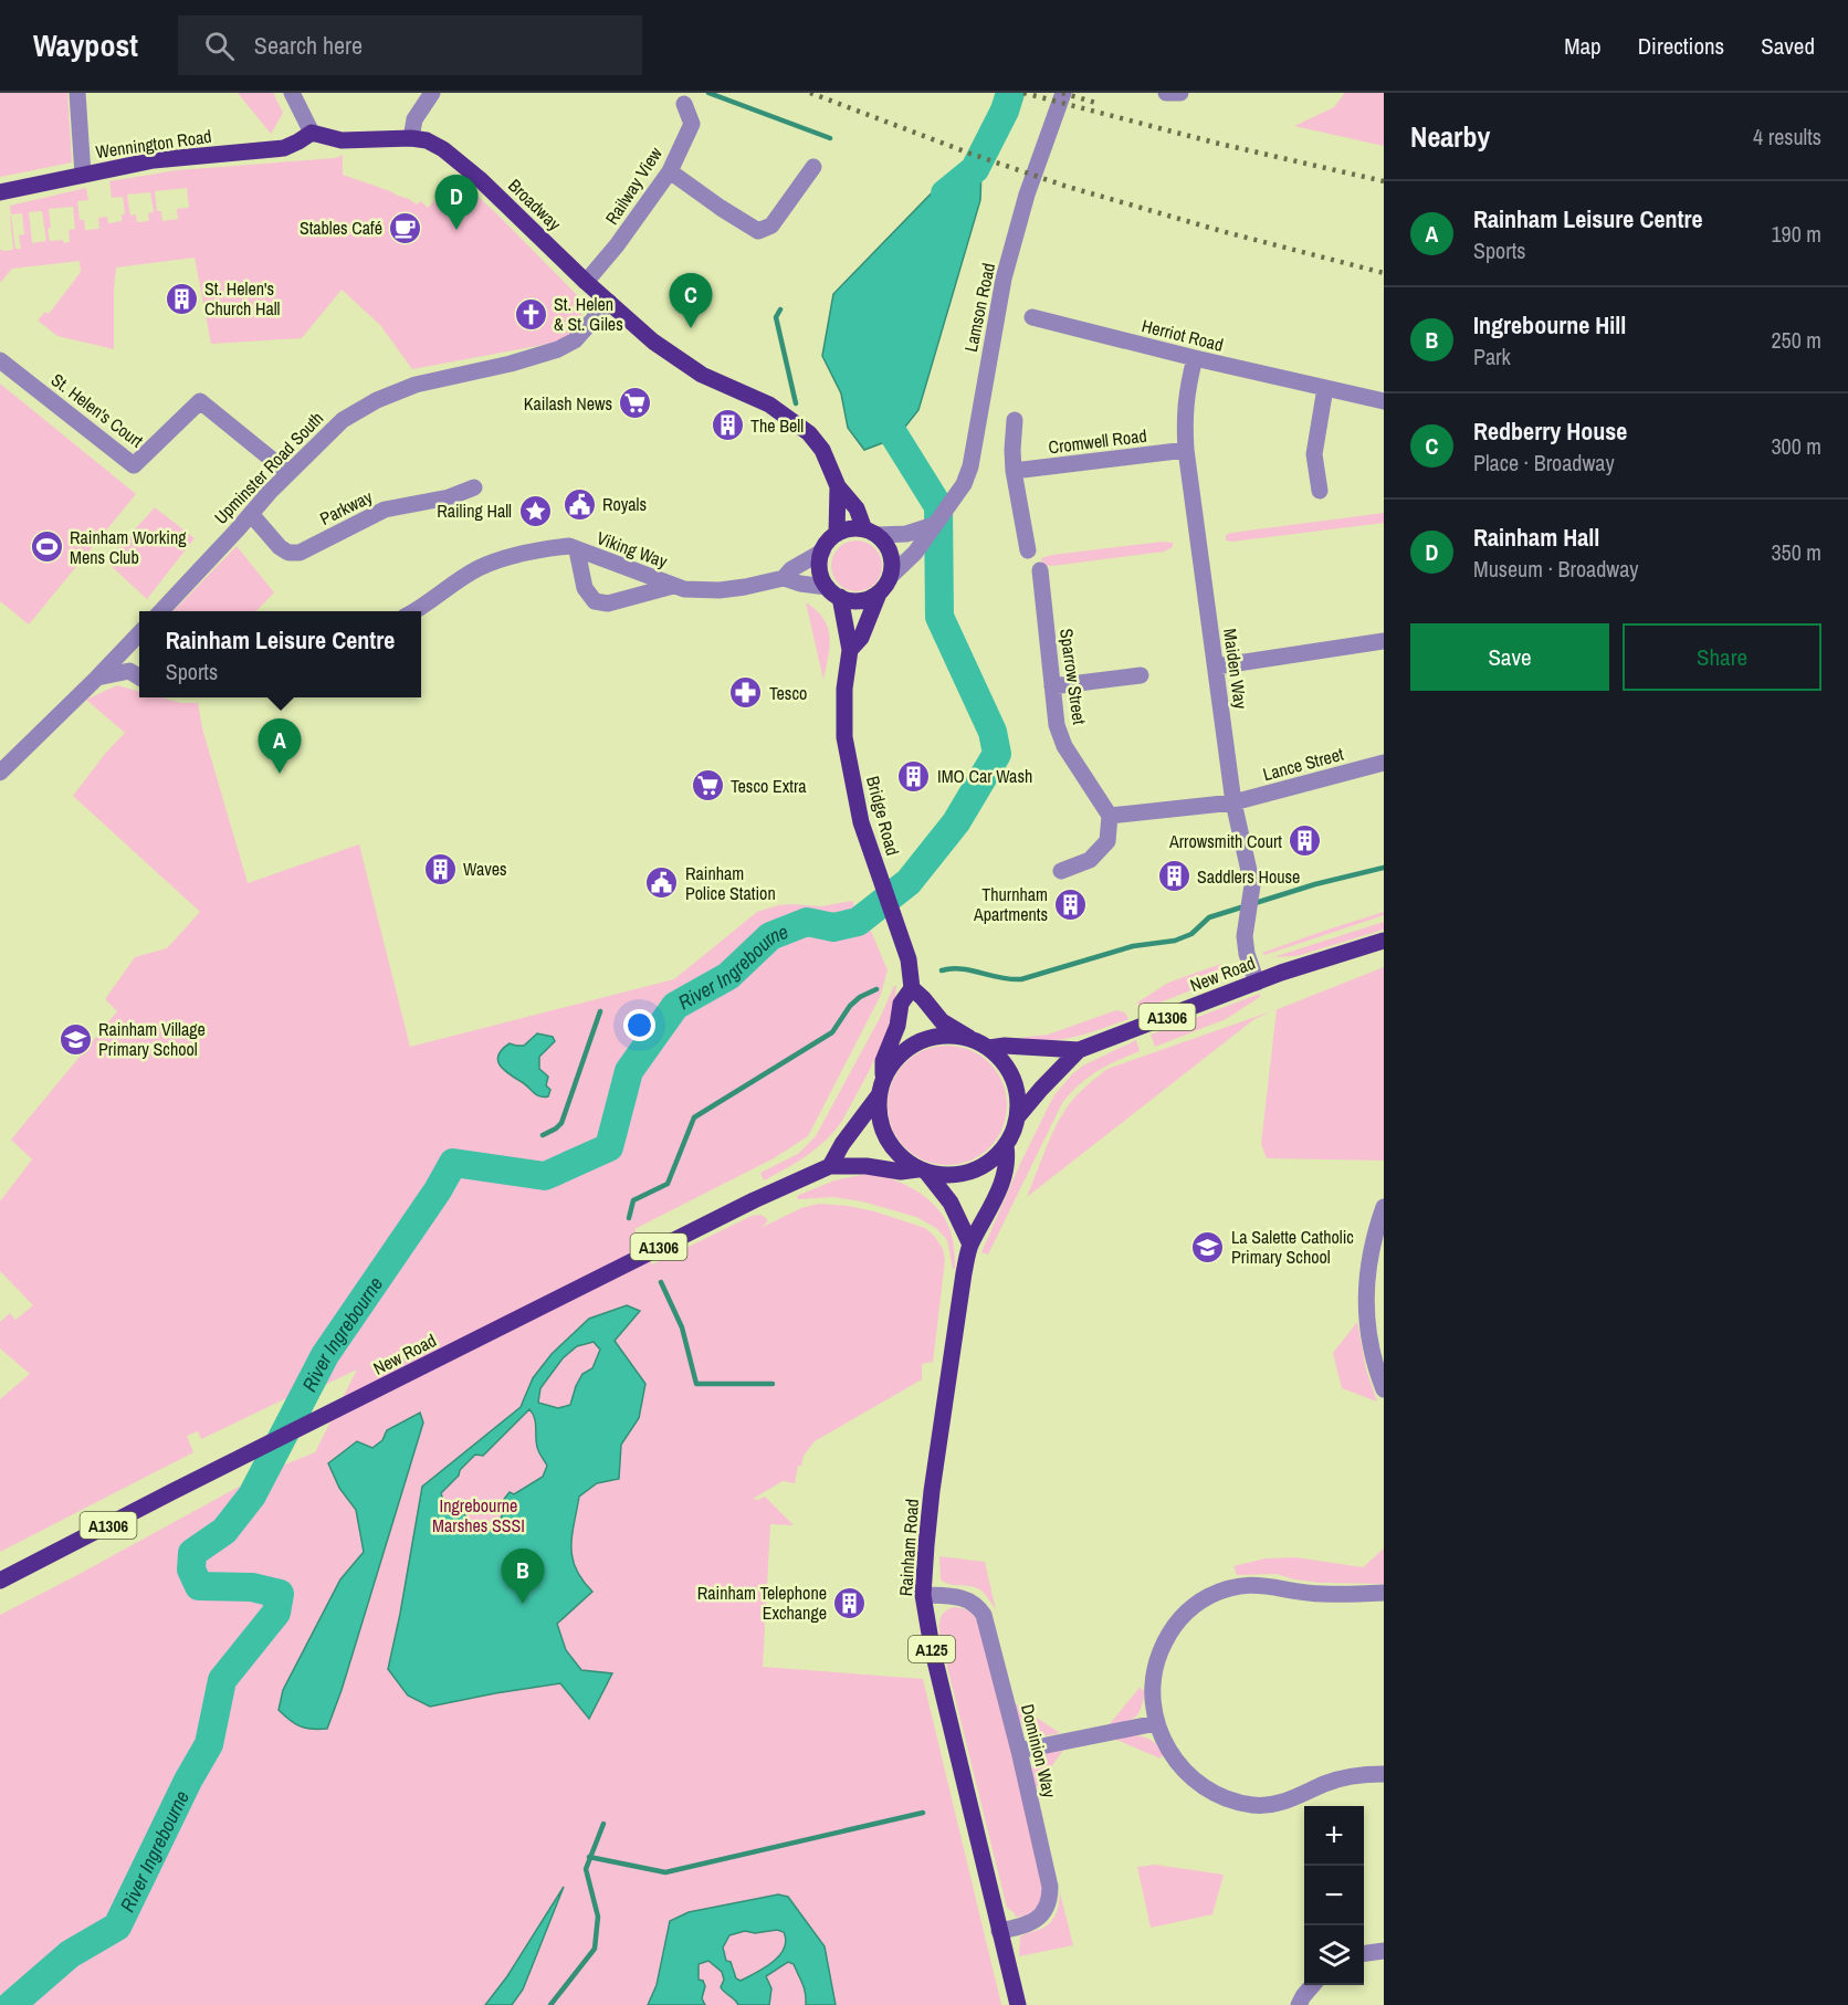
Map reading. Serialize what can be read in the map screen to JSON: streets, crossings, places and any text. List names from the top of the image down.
{
  "streets": {
    "main road": [
      "Wennington Road",
      "Broadway",
      "Bridge Road",
      "New Road",
      "A1306",
      "Rainham Road",
      "A125"
    ],
    "street": [
      "Railway View",
      "Lamson Road",
      "Herriot Road",
      "St. Helen's Court",
      "Cromwell Road",
      "Upminster Road South",
      "Parkway",
      "Viking Way",
      "Maiden Way",
      "Sparrow Street",
      "Lance Street",
      "Dominion Way"
    ]
  },
  "crossings": [
    ["Wennington Road", "Broadway"],
    ["Railway View", "Broadway"],
    ["Broadway", "Upminster Road South"],
    ["Lamson Road", "Bridge Road"],
    ["Herriot Road", "Maiden Way"],
    ["St. Helen's Court", "Upminster Road South"],
    ["Cromwell Road", "Maiden Way"],
    ["Upminster Road South", "Parkway"],
    ["Maiden Way", "Lance Street"],
    ["Maiden Way", "New Road"],
    ["New Road", "Rainham Road"],
    ["Rainham Road", "Dominion Way"]
  ],
  "water": ["River Ingrebourne"],
  "parks": ["Ingrebourne Marshes SSSI"],
  "places": {
    "cafe": ["Stables Café"],
    "building": [
      "St. Helen's Church Hall",
      "The Bell",
      "IMO Car Wash",
      "Arrowsmith Court",
      "Waves",
      "Saddlers House",
      "Thurnham Apartments",
      "Rainham Telephone Exchange"
    ],
    "church": ["St. Helen & St. Giles"],
    "supermarket": ["Kailash News", "Tesco Extra"],
    "public building": ["Royals", "Rainham Police Station"],
    "place": ["Railing Hall"],
    "sports": ["Rainham Working Mens Club"],
    "pharmacy": ["Tesco"],
    "school or university": ["Rainham Village Primary School", "La Salette Catholic Primary School"]
  },
  "page": {
    "header": "Waypost",
    "search": "Search here",
    "nav": ["Map", "Directions", "Saved"],
    "heading": ["Nearby", "4 results"],
    "pins": [
      "D",
      "C",
      "A",
      "B"
    ],
    "list": [
      {
        "mark": "A",
        "name": "Rainham Leisure Centre",
        "note": "Sports",
        "value": "190 m"
      },
      {
        "mark": "B",
        "name": "Ingrebourne Hill",
        "note": "Park",
        "value": "250 m"
      },
      {
        "mark": "C",
        "name": "Redberry House",
        "note": "Place · Broadway",
        "value": "300 m"
      },
      {
        "mark": "D",
        "name": "Rainham Hall",
        "note": "Museum · Broadway",
        "value": "350 m"
      }
    ],
    "buttons": ["Save", "Share"],
    "popup": ["Rainham Leisure Centre", "Sports"],
    "map_buttons": ["+", "−"]
  }
}
